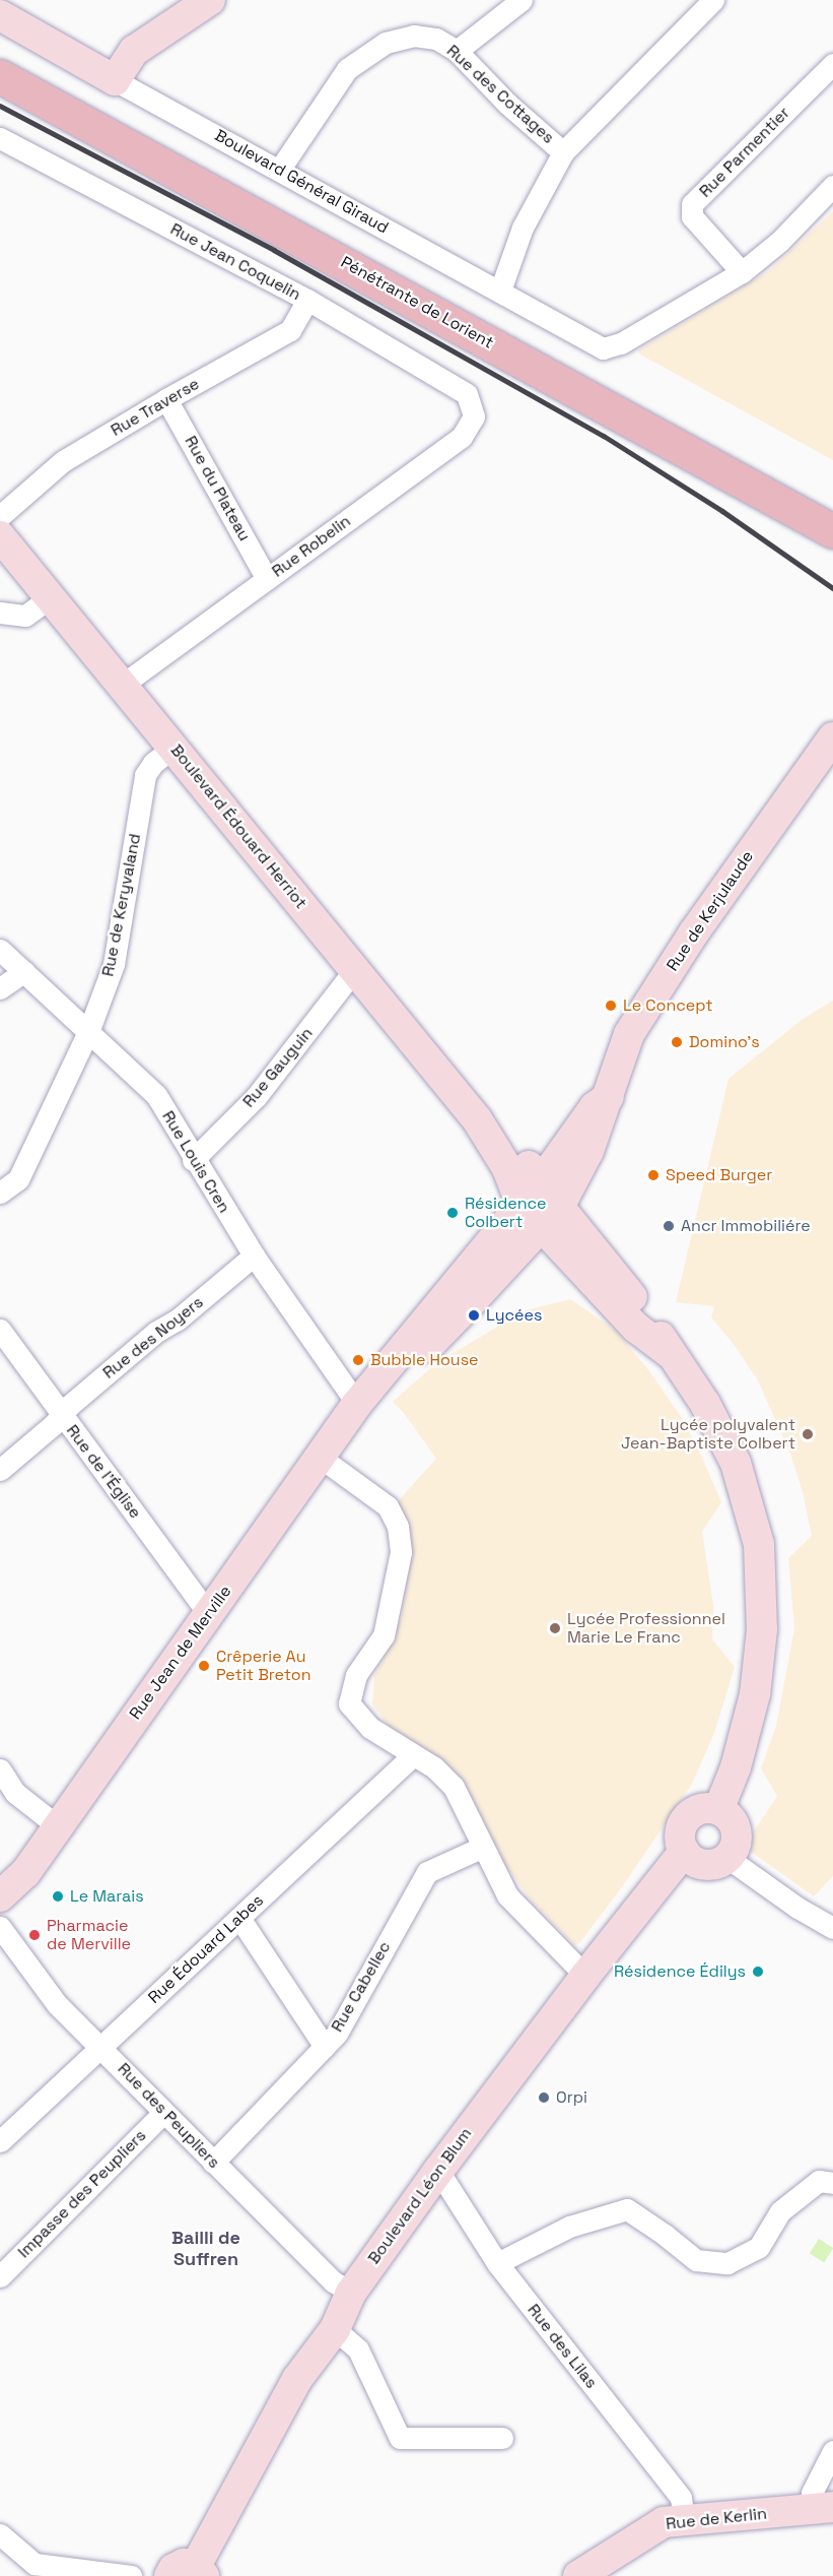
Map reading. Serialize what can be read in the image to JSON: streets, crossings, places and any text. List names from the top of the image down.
{
  "streets": {
    "main road": [
      "Boulevard Général Giraud",
      "Pénétrante de Lorient",
      "Boulevard Édouard Herriot",
      "Rue de Kerjulaude",
      "Rue Jean de Merville",
      "Boulevard Léon Blum",
      "Rue de Kerlin"
    ],
    "street": [
      "Rue des Cottages",
      "Rue Parmentier",
      "Rue Jean Coquelin",
      "Rue Traverse",
      "Rue du Plateau",
      "Rue Robelin",
      "Rue de Keryvaland",
      "Rue Gauguin",
      "Rue Louis Cren",
      "Rue des Noyers",
      "Rue de l'Église",
      "Rue Édouard Labes",
      "Rue Cabellec",
      "Rue des Peupliers",
      "Impasse des Peupliers",
      "Rue des Lilas"
    ]
  },
  "crossings": [
    ["Rue des Cottages", "Boulevard Général Giraud"],
    ["Rue Parmentier", "Boulevard Général Giraud"],
    ["Rue Jean Coquelin", "Rue Traverse"],
    ["Rue Jean Coquelin", "Rue Robelin"],
    ["Rue Traverse", "Rue du Plateau"],
    ["Rue du Plateau", "Rue Robelin"],
    ["Rue Robelin", "Boulevard Édouard Herriot"],
    ["Boulevard Édouard Herriot", "Rue de Keryvaland"],
    ["Boulevard Édouard Herriot", "Rue de Kerjulaude"],
    ["Boulevard Édouard Herriot", "Rue Gauguin"],
    ["Rue de Keryvaland", "Rue Louis Cren"],
    ["Rue de Kerjulaude", "Rue Louis Cren"],
    ["Rue de Kerjulaude", "Rue Jean de Merville"],
    ["Rue Gauguin", "Rue Louis Cren"],
    ["Rue Louis Cren", "Rue des Noyers"],
    ["Rue Louis Cren", "Rue Jean de Merville"],
    ["Rue des Noyers", "Rue de l'Église"],
    ["Rue de l'Église", "Rue Jean de Merville"],
    ["Rue Édouard Labes", "Rue des Peupliers"],
    ["Rue Cabellec", "Rue des Peupliers"],
    ["Rue des Peupliers", "Impasse des Peupliers"],
    ["Rue des Peupliers", "Boulevard Léon Blum"],
    ["Boulevard Léon Blum", "Rue des Lilas"],
    ["Rue des Lilas", "Rue de Kerlin"]
  ],
  "districts": ["Bailli de Suffren"],
  "places": [
    "Le Concept",
    "Domino's",
    "Speed Burger",
    "Résidence Colbert",
    "Ancr Immobiliére",
    "Lycées",
    "Bubble House",
    "Lycée polyvalent Jean-Baptiste Colbert",
    "Lycée Professionnel Marie Le Franc",
    "Crêperie Au Petit Breton",
    "Le Marais",
    "Pharmacie de Merville",
    "Résidence Édilys",
    "Orpi"
  ]
}
